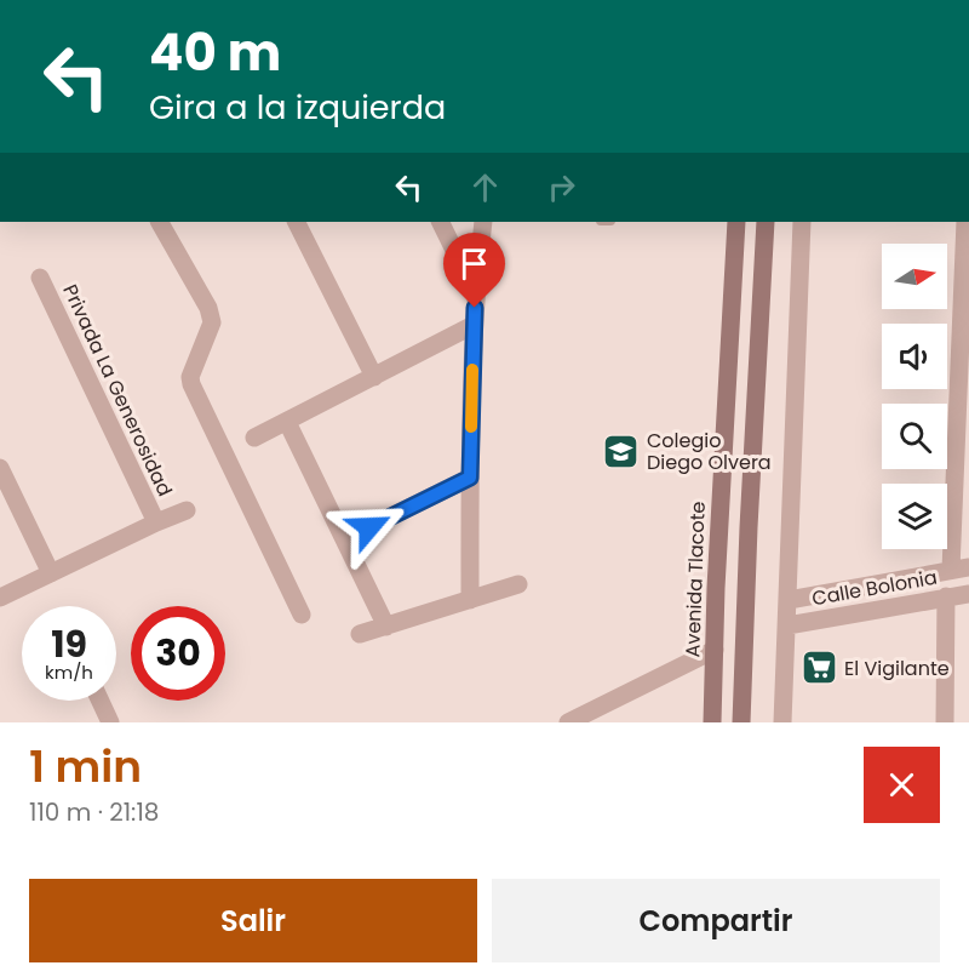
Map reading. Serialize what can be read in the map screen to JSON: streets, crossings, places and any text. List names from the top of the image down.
{
  "streets": {
    "main road": ["Avenida Tlacote"],
    "street": ["Privada La Generosidad", "Calle Bolonia"]
  },
  "places": {
    "school or university": ["Colegio Diego Olvera"],
    "supermarket": ["El Vigilante"]
  },
  "north": "right",
  "page": {
    "turn": ["40 m", "Gira a la izquierda"],
    "speed": "19 km/h",
    "limit": "30",
    "heading": ["1 min", "110 m · 21:18"],
    "buttons": ["Salir", "Compartir"]
  }
}
